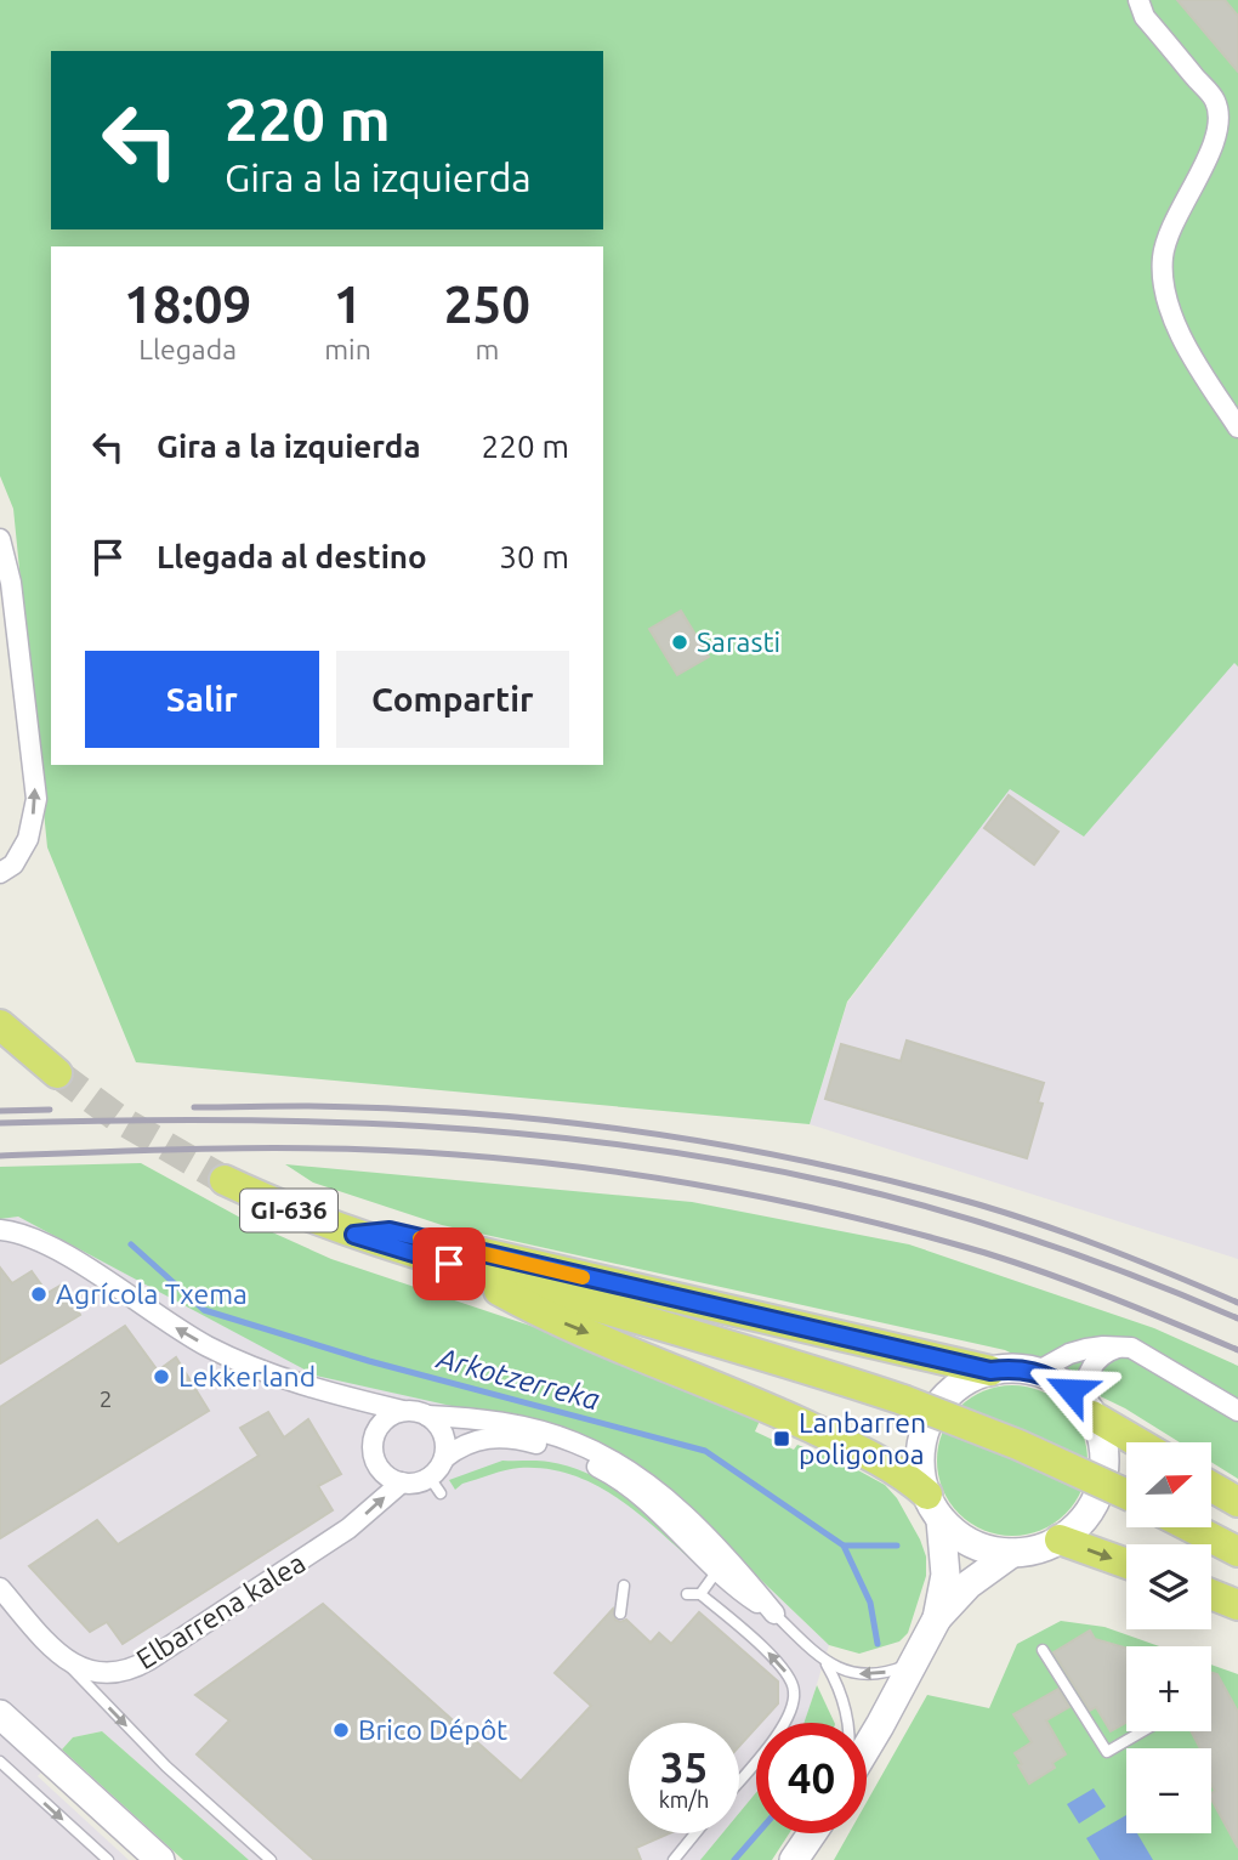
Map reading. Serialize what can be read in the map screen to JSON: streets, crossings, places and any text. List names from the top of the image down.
{
  "streets": {
    "main road": ["GI-636"],
    "street": ["Elbarrena kalea"]
  },
  "one_way": ["Elbarrena kalea"],
  "water": ["Arkotzerreka"],
  "places": {
    "other": [
      "Sarasti",
      "Agrícola Txema",
      "Lekkerland",
      "Brico Dépôt"
    ],
    "transit": ["Lanbarren poligonoa"]
  },
  "house_numbers": ["2"],
  "north": "right",
  "page": {
    "turn": ["220 m", "Gira a la izquierda"],
    "eta": [
      "18:09",
      "Llegada",
      "1",
      "min",
      "250",
      "m"
    ],
    "list": [
      {
        "name": "Gira a la izquierda",
        "value": "220 m"
      },
      {
        "name": "Llegada al destino",
        "value": "30 m"
      }
    ],
    "buttons": ["Salir", "Compartir"],
    "map_buttons": ["+", "−"],
    "speed": "35 km/h",
    "limit": "40"
  }
}
